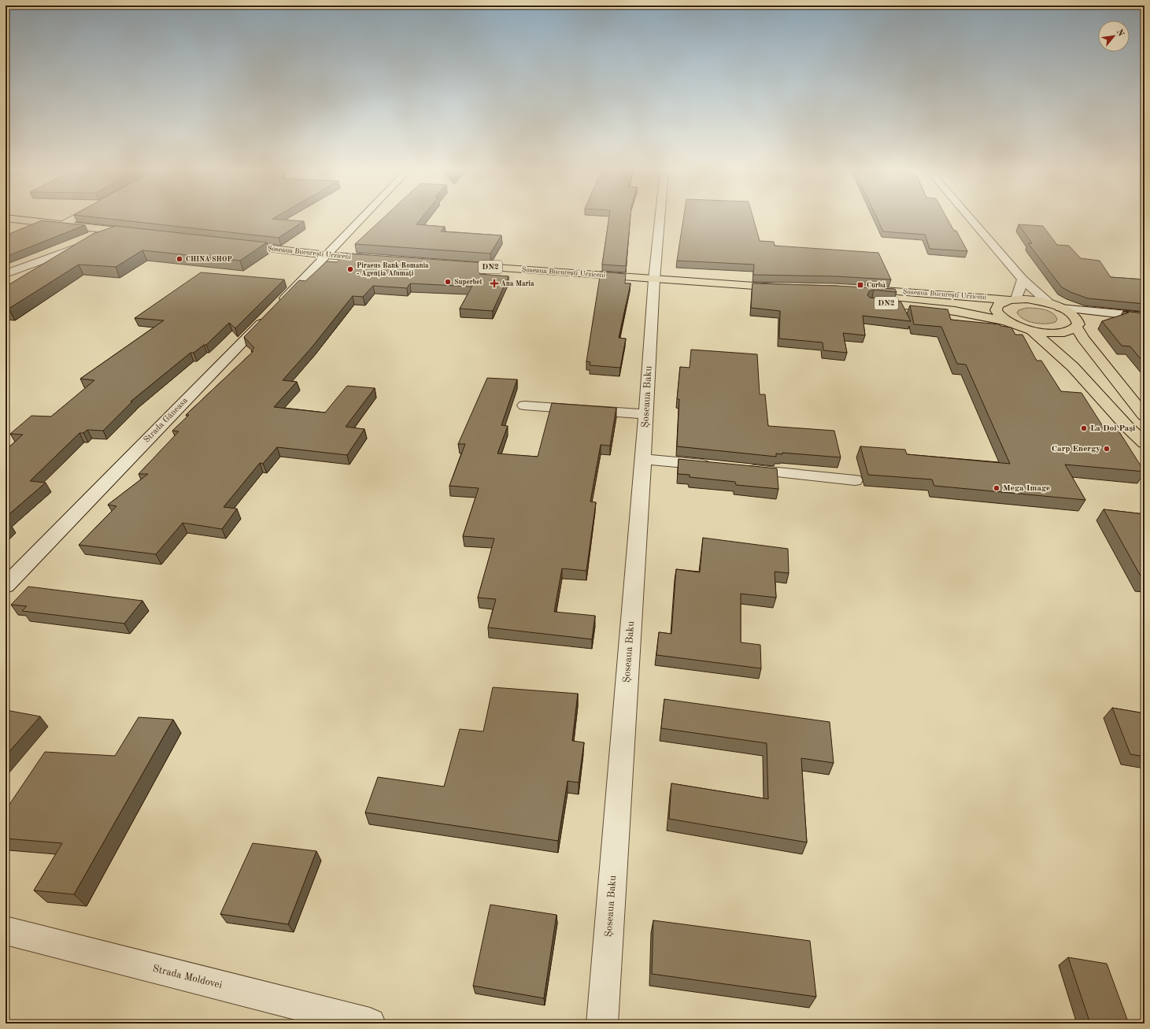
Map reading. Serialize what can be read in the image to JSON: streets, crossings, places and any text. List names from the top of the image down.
{
  "streets": {
    "highway": ["Șoseaua București Urziceni", "DN2"],
    "street": ["Șoseaua Baku", "Strada Găneasa", "Strada Moldovei"]
  },
  "crossings": [
    ["Șoseaua București Urziceni", "Șoseaua Baku"],
    ["Șoseaua București Urziceni", "Strada Găneasa"]
  ],
  "places": {
    "other": [
      "CHINA SHOP",
      "Piraeus Bank Romania - Agenția Afumați",
      "Superbet",
      "La Doi Pași",
      "Carp Energy",
      "Mega Image"
    ],
    "health": ["Ana Maria"],
    "transit": ["Curbă"]
  },
  "north": "top right"
}
